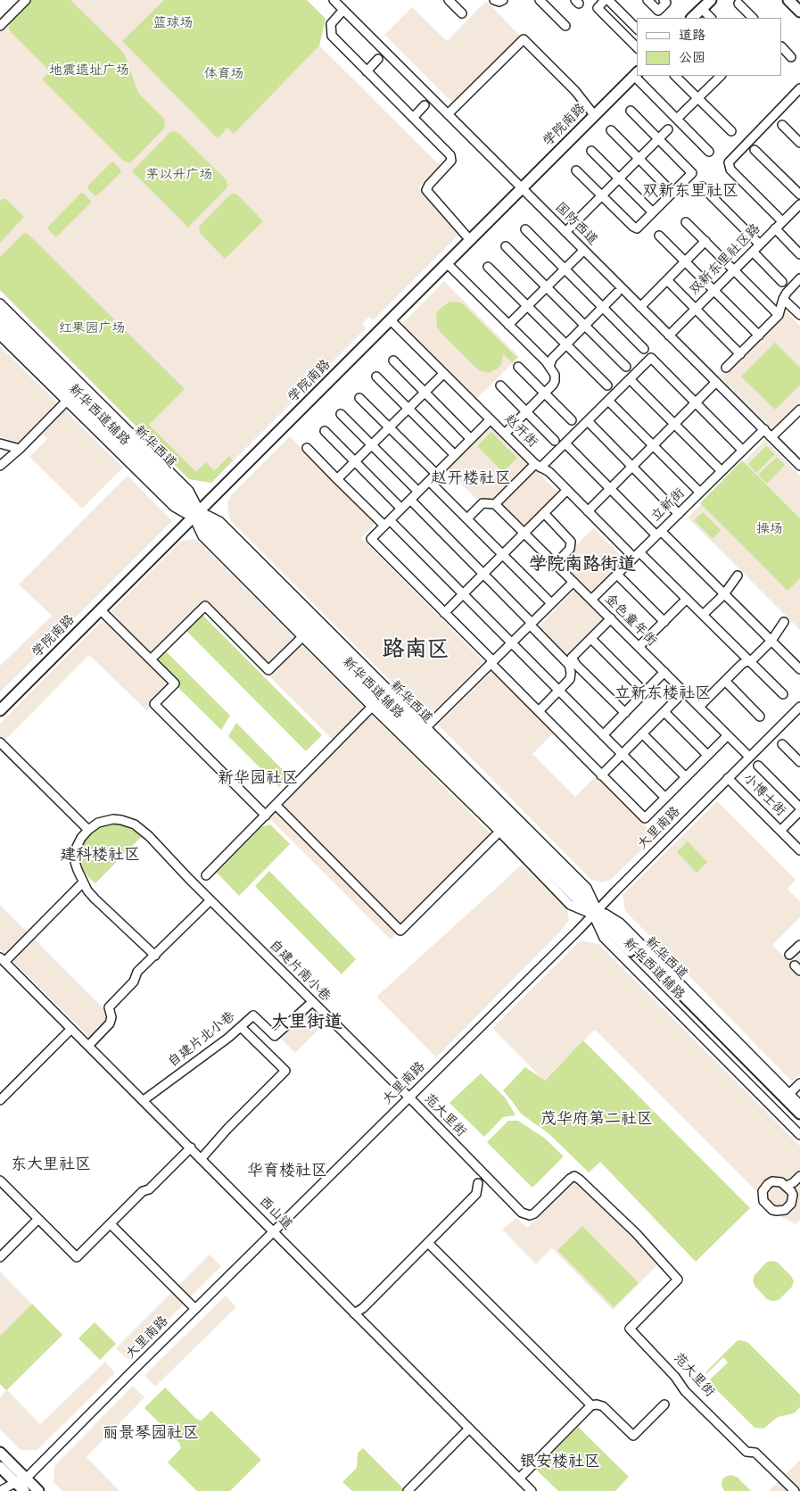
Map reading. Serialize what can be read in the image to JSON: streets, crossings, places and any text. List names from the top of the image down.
{
  "streets": {
    "main road": ["学院南路", "新华西道"],
    "street": [
      "国防西道",
      "双新东里社区路",
      "新华西道辅路",
      "赵开街",
      "立新街",
      "金色童年街",
      "小博士街",
      "大里南路",
      "自建片南小巷",
      "自建片北小巷",
      "范大里街",
      "西山道"
    ]
  },
  "crossings": [
    ["学院南路", "国防西道"],
    ["学院南路", "新华西道辅路"],
    ["学院南路", "赵开街"],
    ["学院南路", "新华西道"],
    ["国防西道", "双新东里社区路"],
    ["国防西道", "立新街"],
    ["新华西道辅路", "新华西道"],
    ["新华西道辅路", "大里南路"],
    ["赵开街", "立新街"],
    ["新华西道", "大里南路"],
    ["立新街", "金色童年街"],
    ["金色童年街", "大里南路"],
    ["小博士街", "大里南路"],
    ["大里南路", "自建片南小巷"],
    ["大里南路", "范大里街"],
    ["大里南路", "西山道"],
    ["自建片南小巷", "自建片北小巷"],
    ["自建片南小巷", "范大里街"],
    ["自建片北小巷", "西山道"]
  ],
  "districts": [
    "双新东里社区",
    "赵开楼社区",
    "学院南路街道",
    "路南区",
    "立新东楼社区",
    "新华园社区",
    "建科楼社区",
    "大里街道",
    "茂华府第二社区",
    "东大里社区",
    "华育楼社区",
    "丽景琴园社区",
    "银安楼社区"
  ],
  "parks": [
    "篮球场",
    "地震遗址广场",
    "体育场",
    "茅以升广场",
    "红果园广场",
    "操场"
  ],
  "legend": ["道路", "公园"]
}
